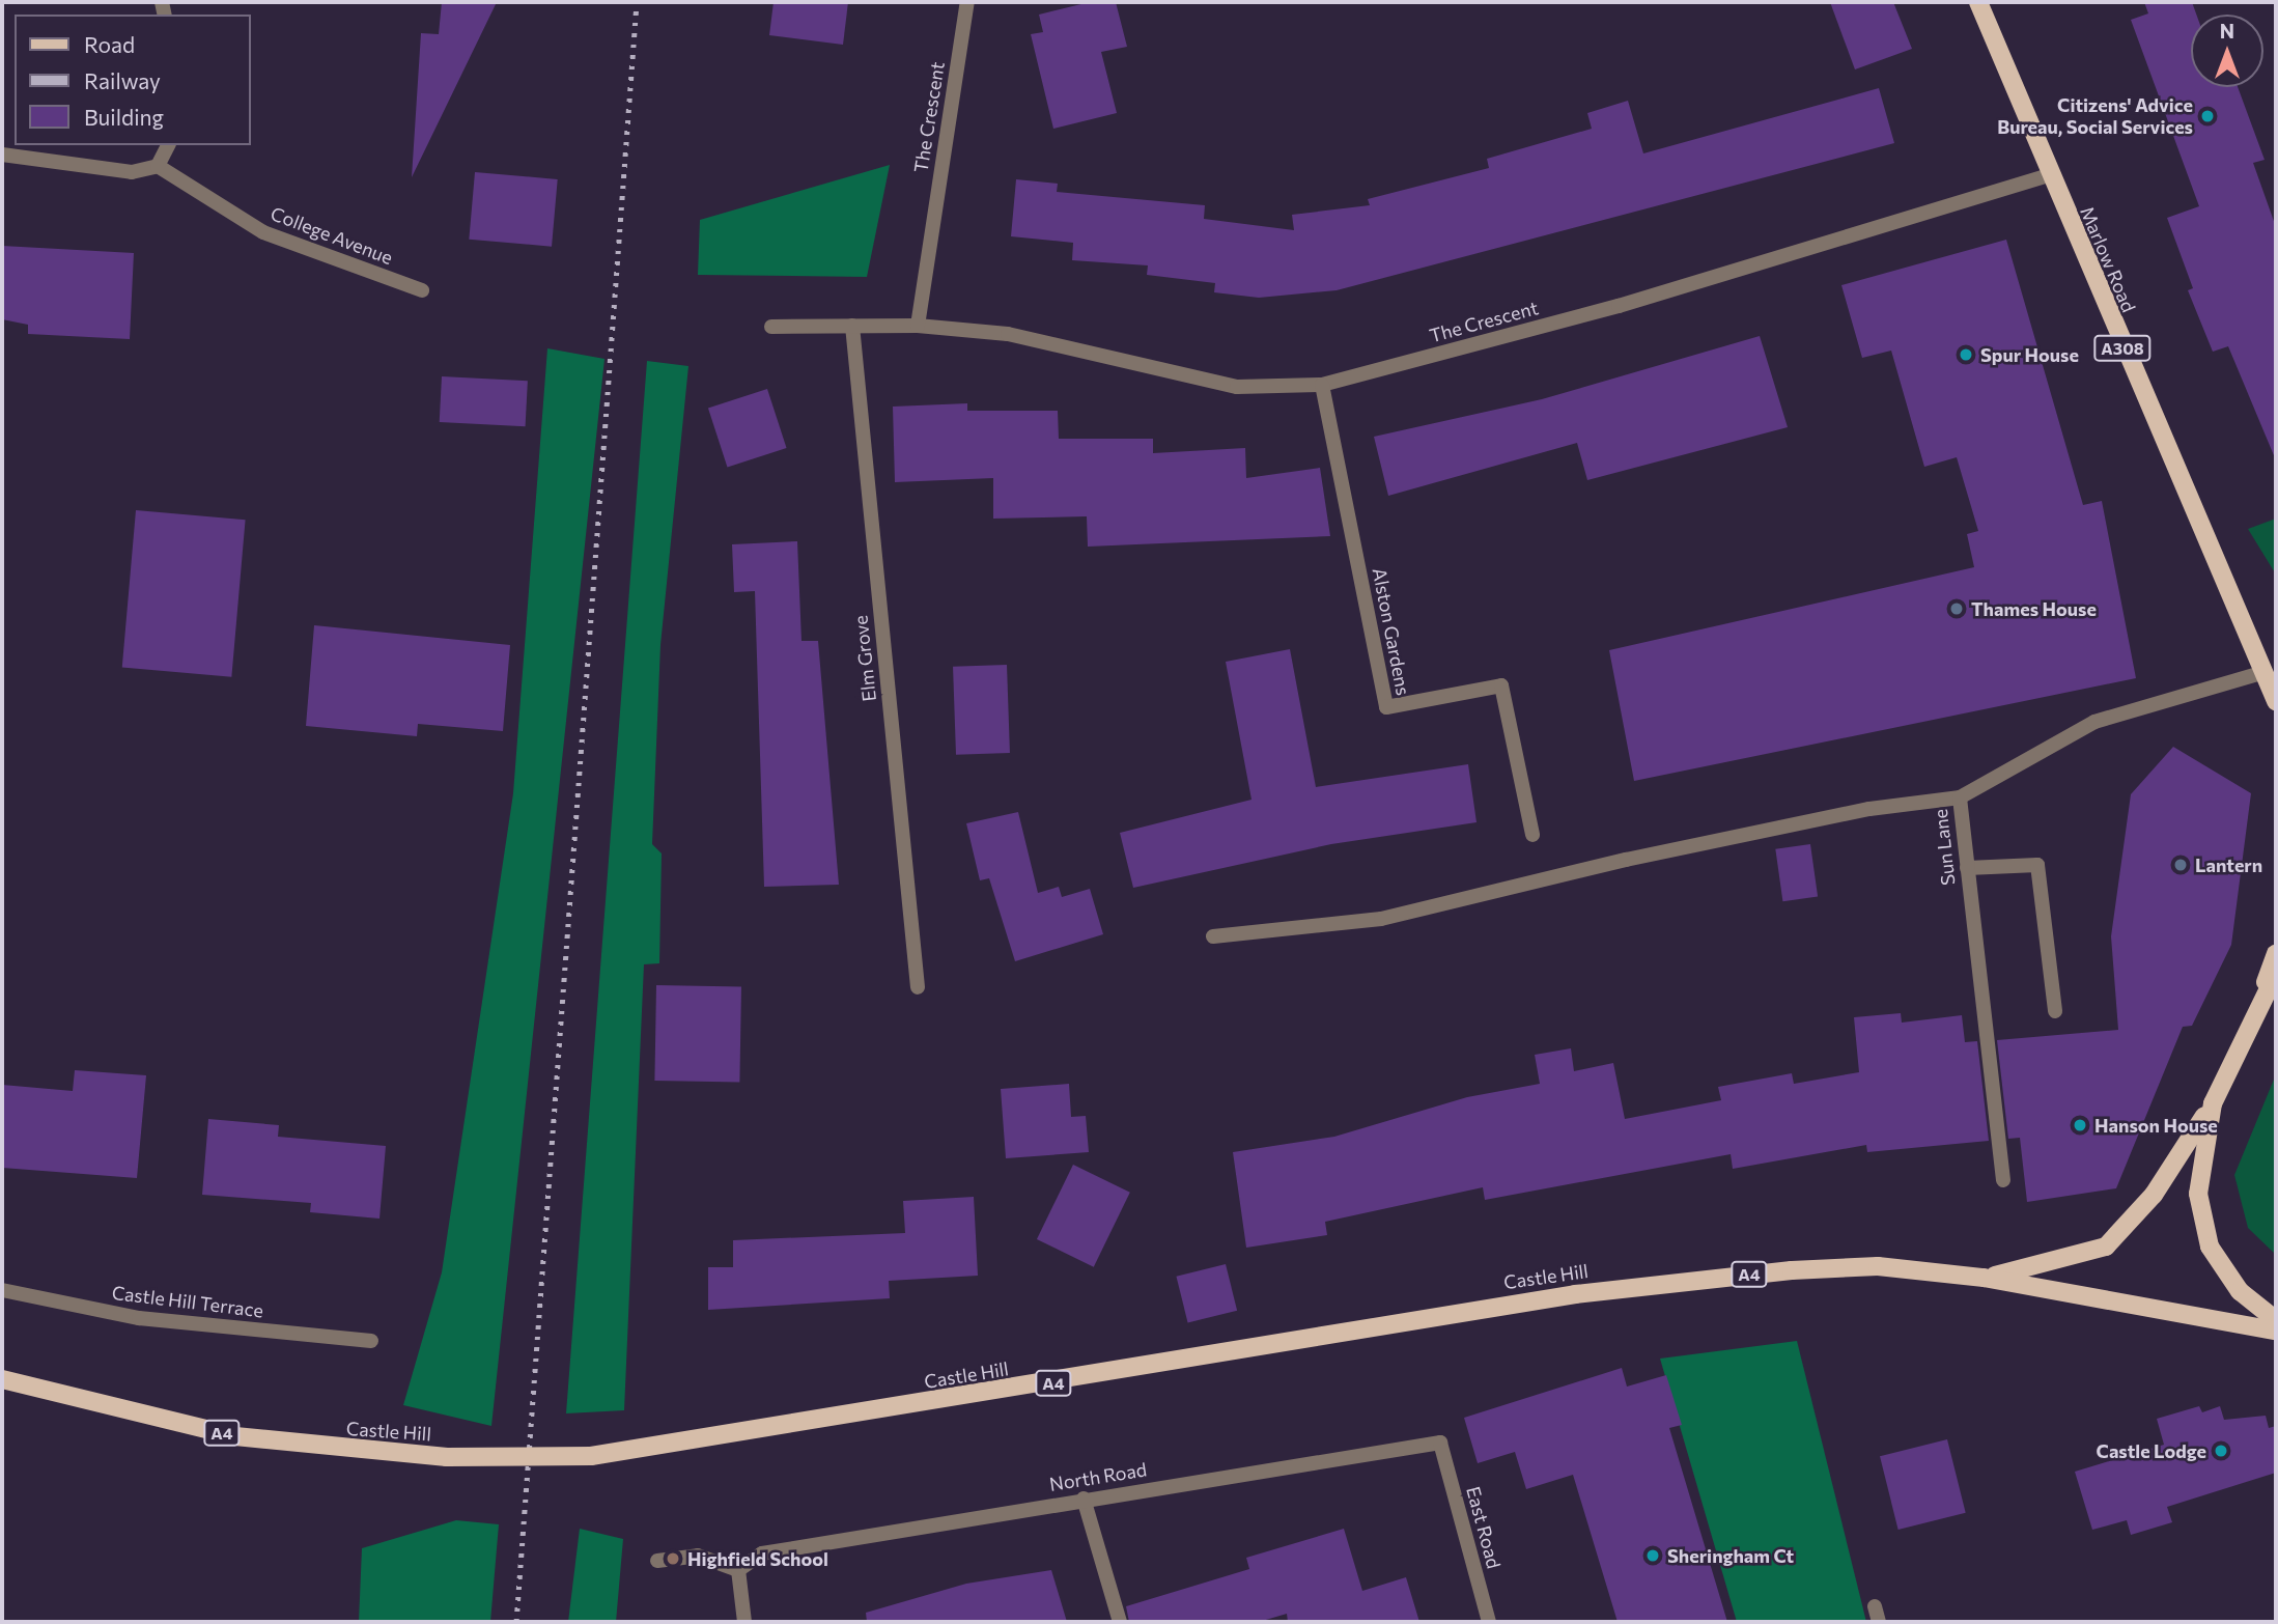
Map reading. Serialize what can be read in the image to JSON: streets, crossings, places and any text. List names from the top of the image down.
{
  "streets": {
    "main road": [
      "Marlow Road",
      "A308",
      "A4",
      "Castle Hill"
    ],
    "street": [
      "The Crescent",
      "College Avenue",
      "Alston Gardens",
      "Elm Grove",
      "Sun Lane",
      "Castle Hill Terrace",
      "North Road",
      "East Road"
    ]
  },
  "crossings": [
    ["The Crescent", "Marlow Road"],
    ["The Crescent", "Alston Gardens"],
    ["The Crescent", "Elm Grove"],
    ["Marlow Road", "Sun Lane"],
    ["A4", "Castle Hill"],
    ["North Road", "East Road"]
  ],
  "places": [
    "Citizens' Advice Bureau, Social Services",
    "Spur House",
    "Thames House",
    "Lantern",
    "Hanson House",
    "Castle Lodge",
    "Sheringham Ct",
    "Highfield School"
  ],
  "legend": ["Road", "Railway", "Building"],
  "north": "top"
}
